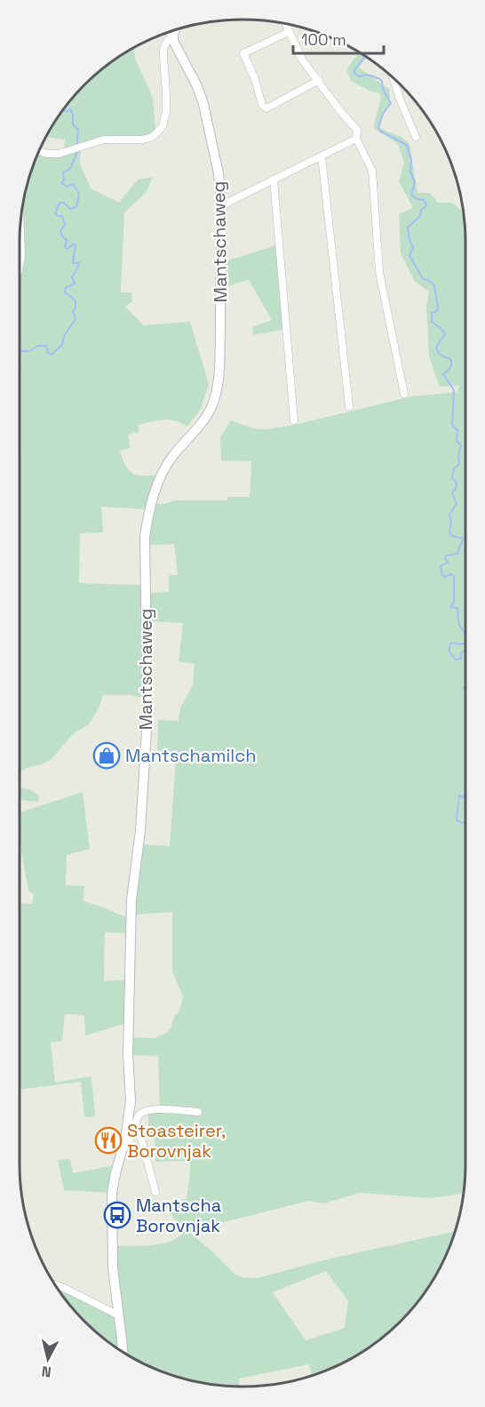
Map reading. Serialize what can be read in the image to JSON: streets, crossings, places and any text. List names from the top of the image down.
{
  "streets": {
    "street": ["Mantschaweg"]
  },
  "places": {
    "shop": ["Mantschamilch"],
    "restaurant": ["Stoasteirer, Borovnjak"],
    "bus stop": ["Mantscha Borovnjak"]
  },
  "scale_bar": "100 m",
  "north": "bottom"
}
